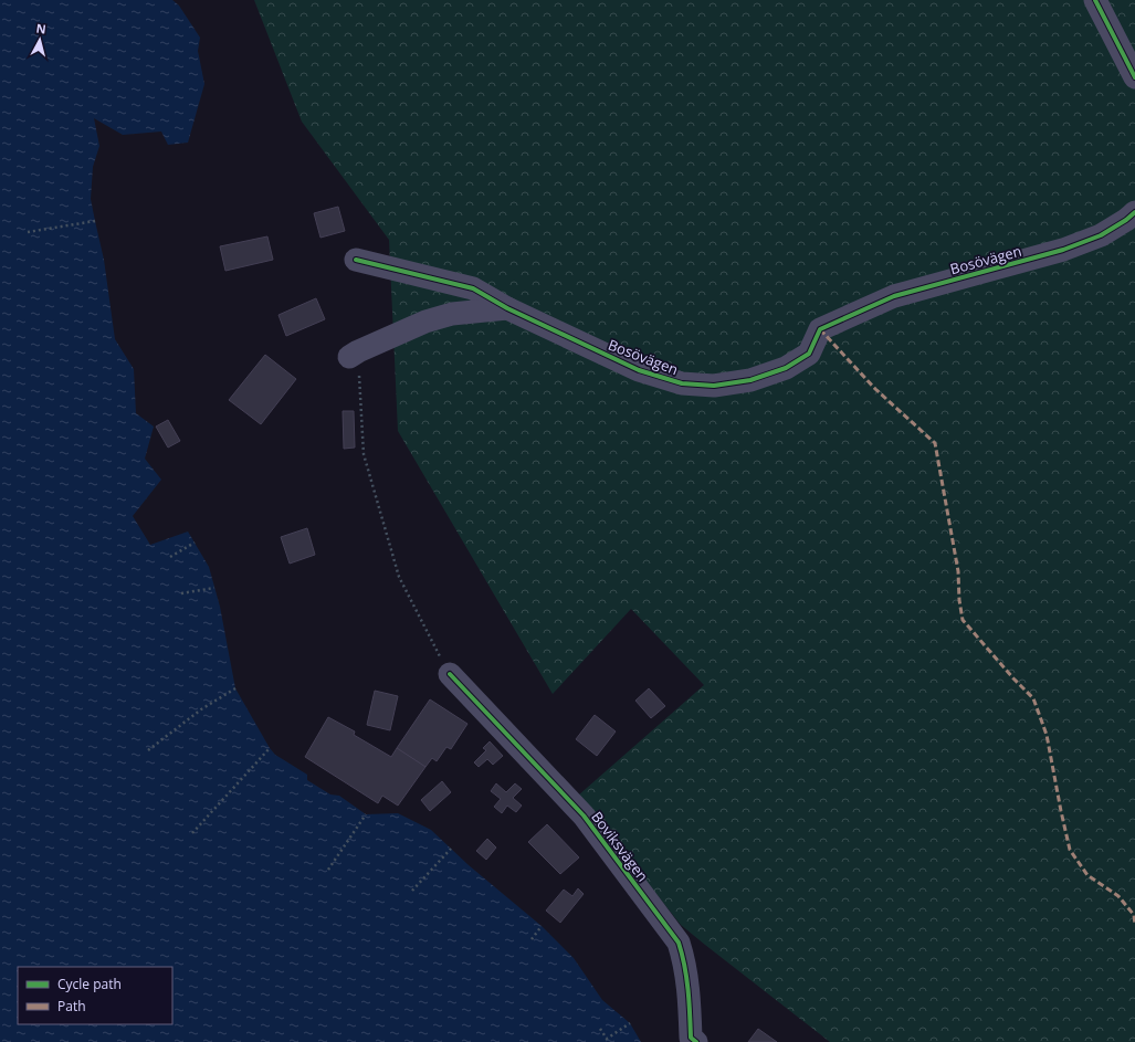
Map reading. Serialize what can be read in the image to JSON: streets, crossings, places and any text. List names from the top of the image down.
{
  "streets": {
    "street": ["Bosövägen", "Boviksvägen"]
  },
  "legend": ["Cycle path", "Path"],
  "north": "top"
}
